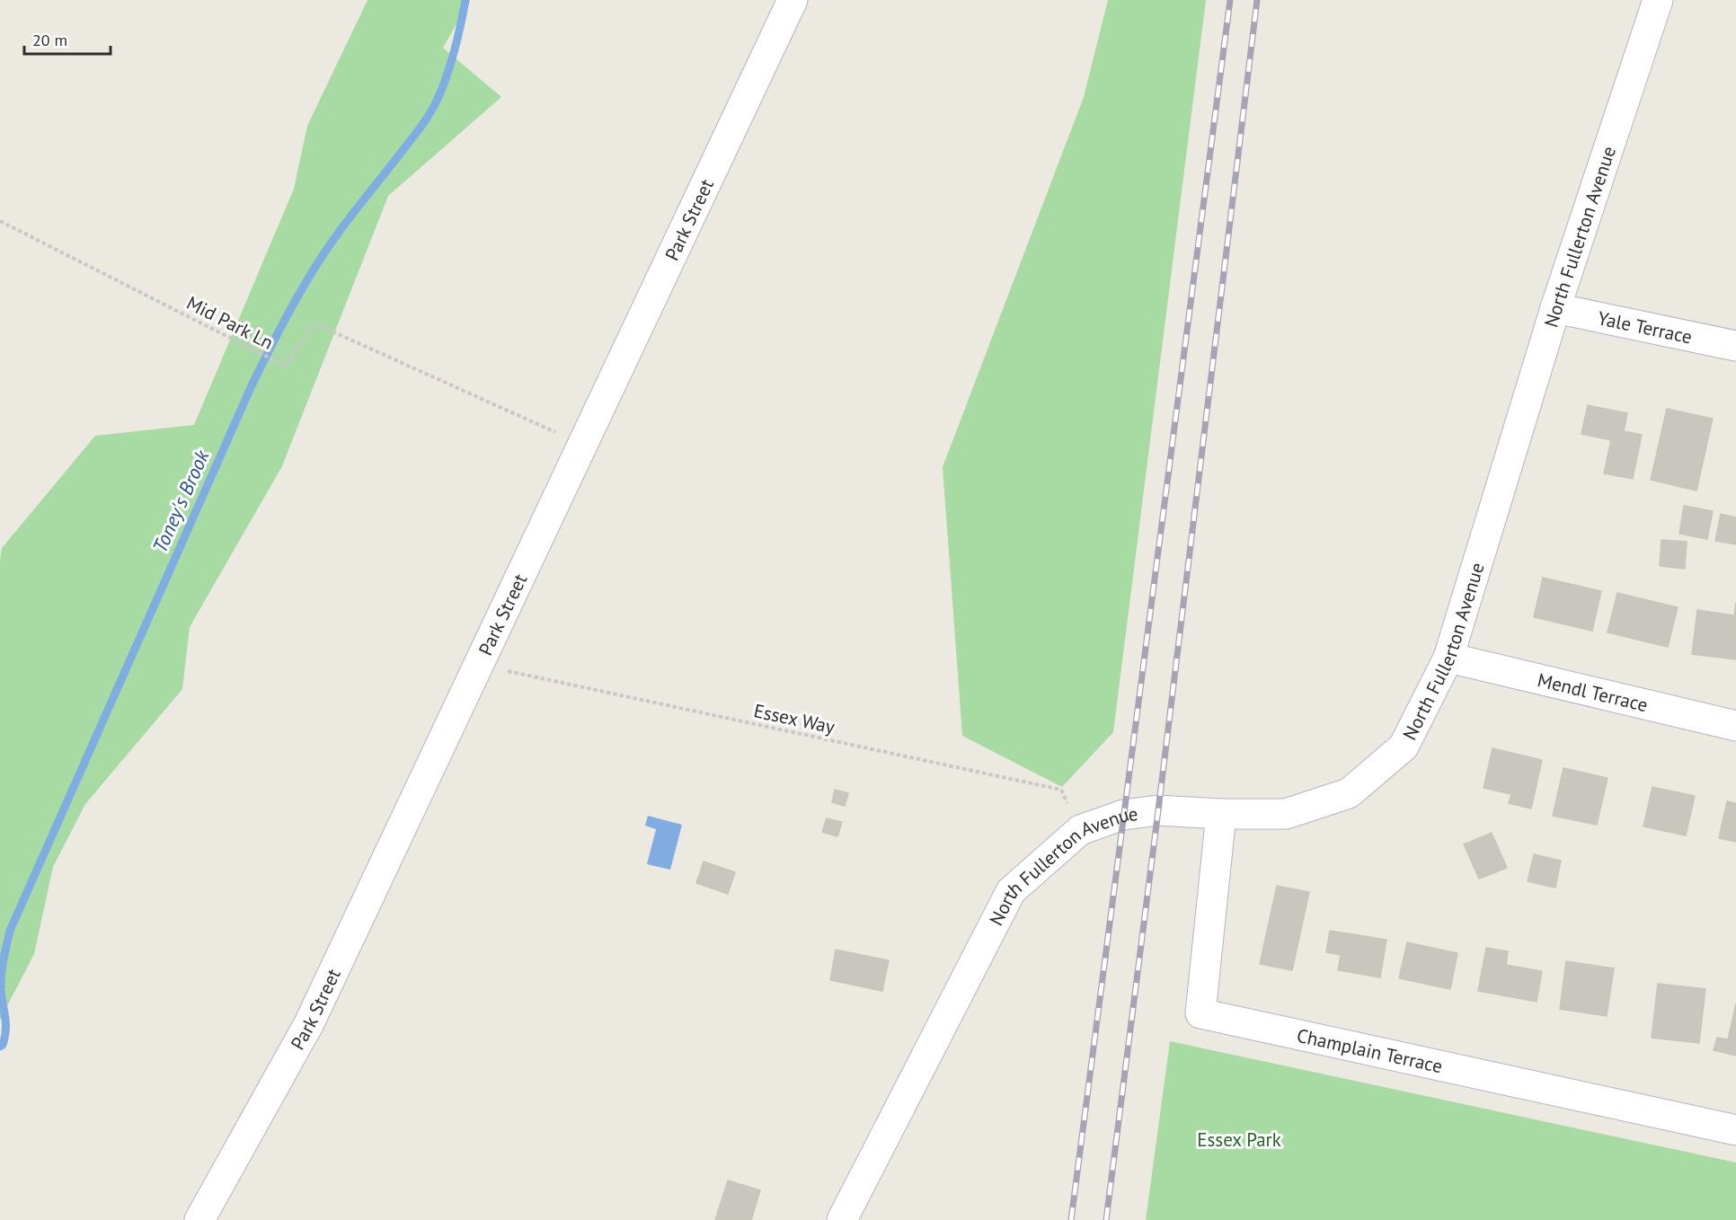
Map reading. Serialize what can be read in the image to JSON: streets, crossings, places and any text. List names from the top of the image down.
{
  "streets": {
    "street": [
      "Park Street",
      "North Fullerton Avenue",
      "Yale Terrace",
      "Mendl Terrace",
      "Champlain Terrace"
    ],
    "path": ["Mid Park Ln", "Essex Way"]
  },
  "crossings": [
    ["Park Street", "Mid Park Ln"],
    ["Park Street", "Essex Way"],
    ["North Fullerton Avenue", "Yale Terrace"],
    ["North Fullerton Avenue", "Mendl Terrace"],
    ["North Fullerton Avenue", "Essex Way"],
    ["North Fullerton Avenue", "Champlain Terrace"]
  ],
  "water": ["Toney's Brook"],
  "parks": ["Essex Park"],
  "scale_bar": "20 m"
}
